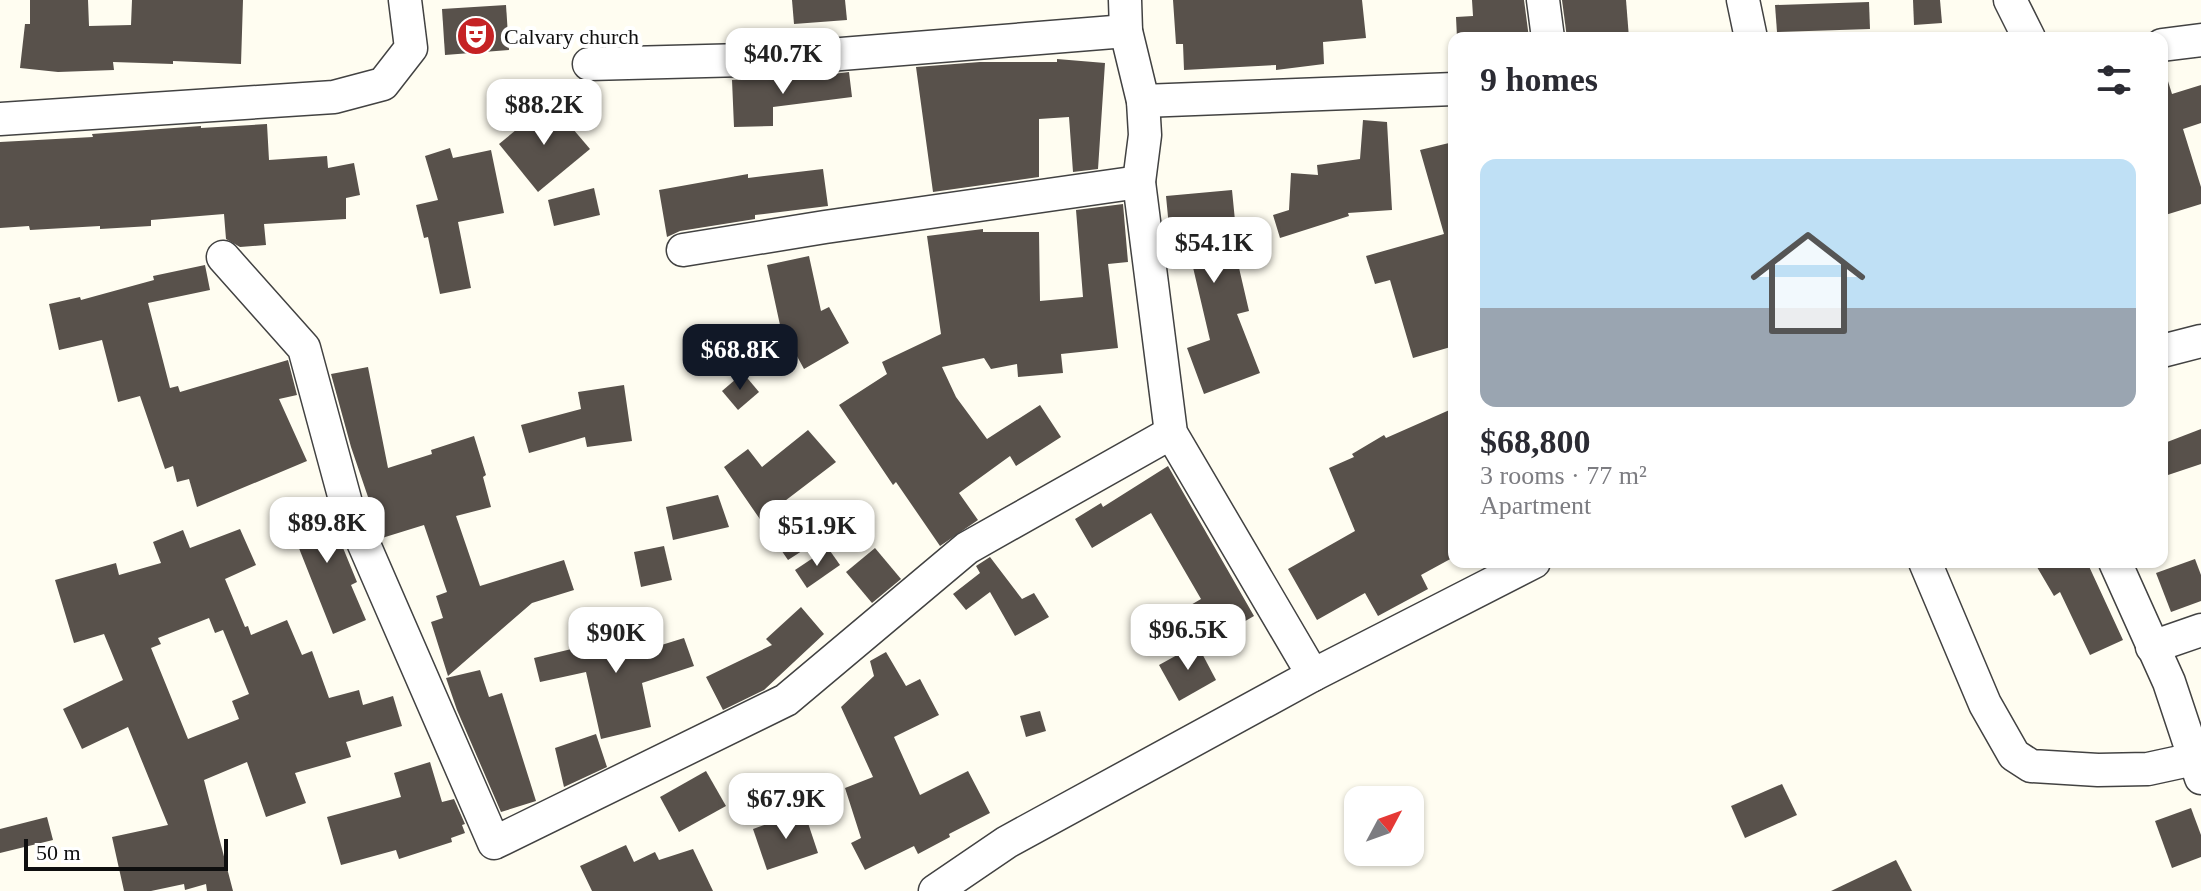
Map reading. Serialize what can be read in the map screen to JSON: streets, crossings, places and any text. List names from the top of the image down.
{
  "places": {
    "theatre": ["Calvary church"]
  },
  "scale_bar": "50 m",
  "north": "top right",
  "page": {
    "price": [
      "$40.7K",
      "$88.2K",
      "$54.1K",
      "$68.8K",
      "$89.8K",
      "$51.9K",
      "$96.5K",
      "$90K",
      "$67.9K"
    ],
    "heading": "9 homes",
    "list": [
      {
        "name": "$68,800",
        "note": "3 rooms · 77 m² · Apartment"
      }
    ],
    "scale": "50 m"
  }
}
